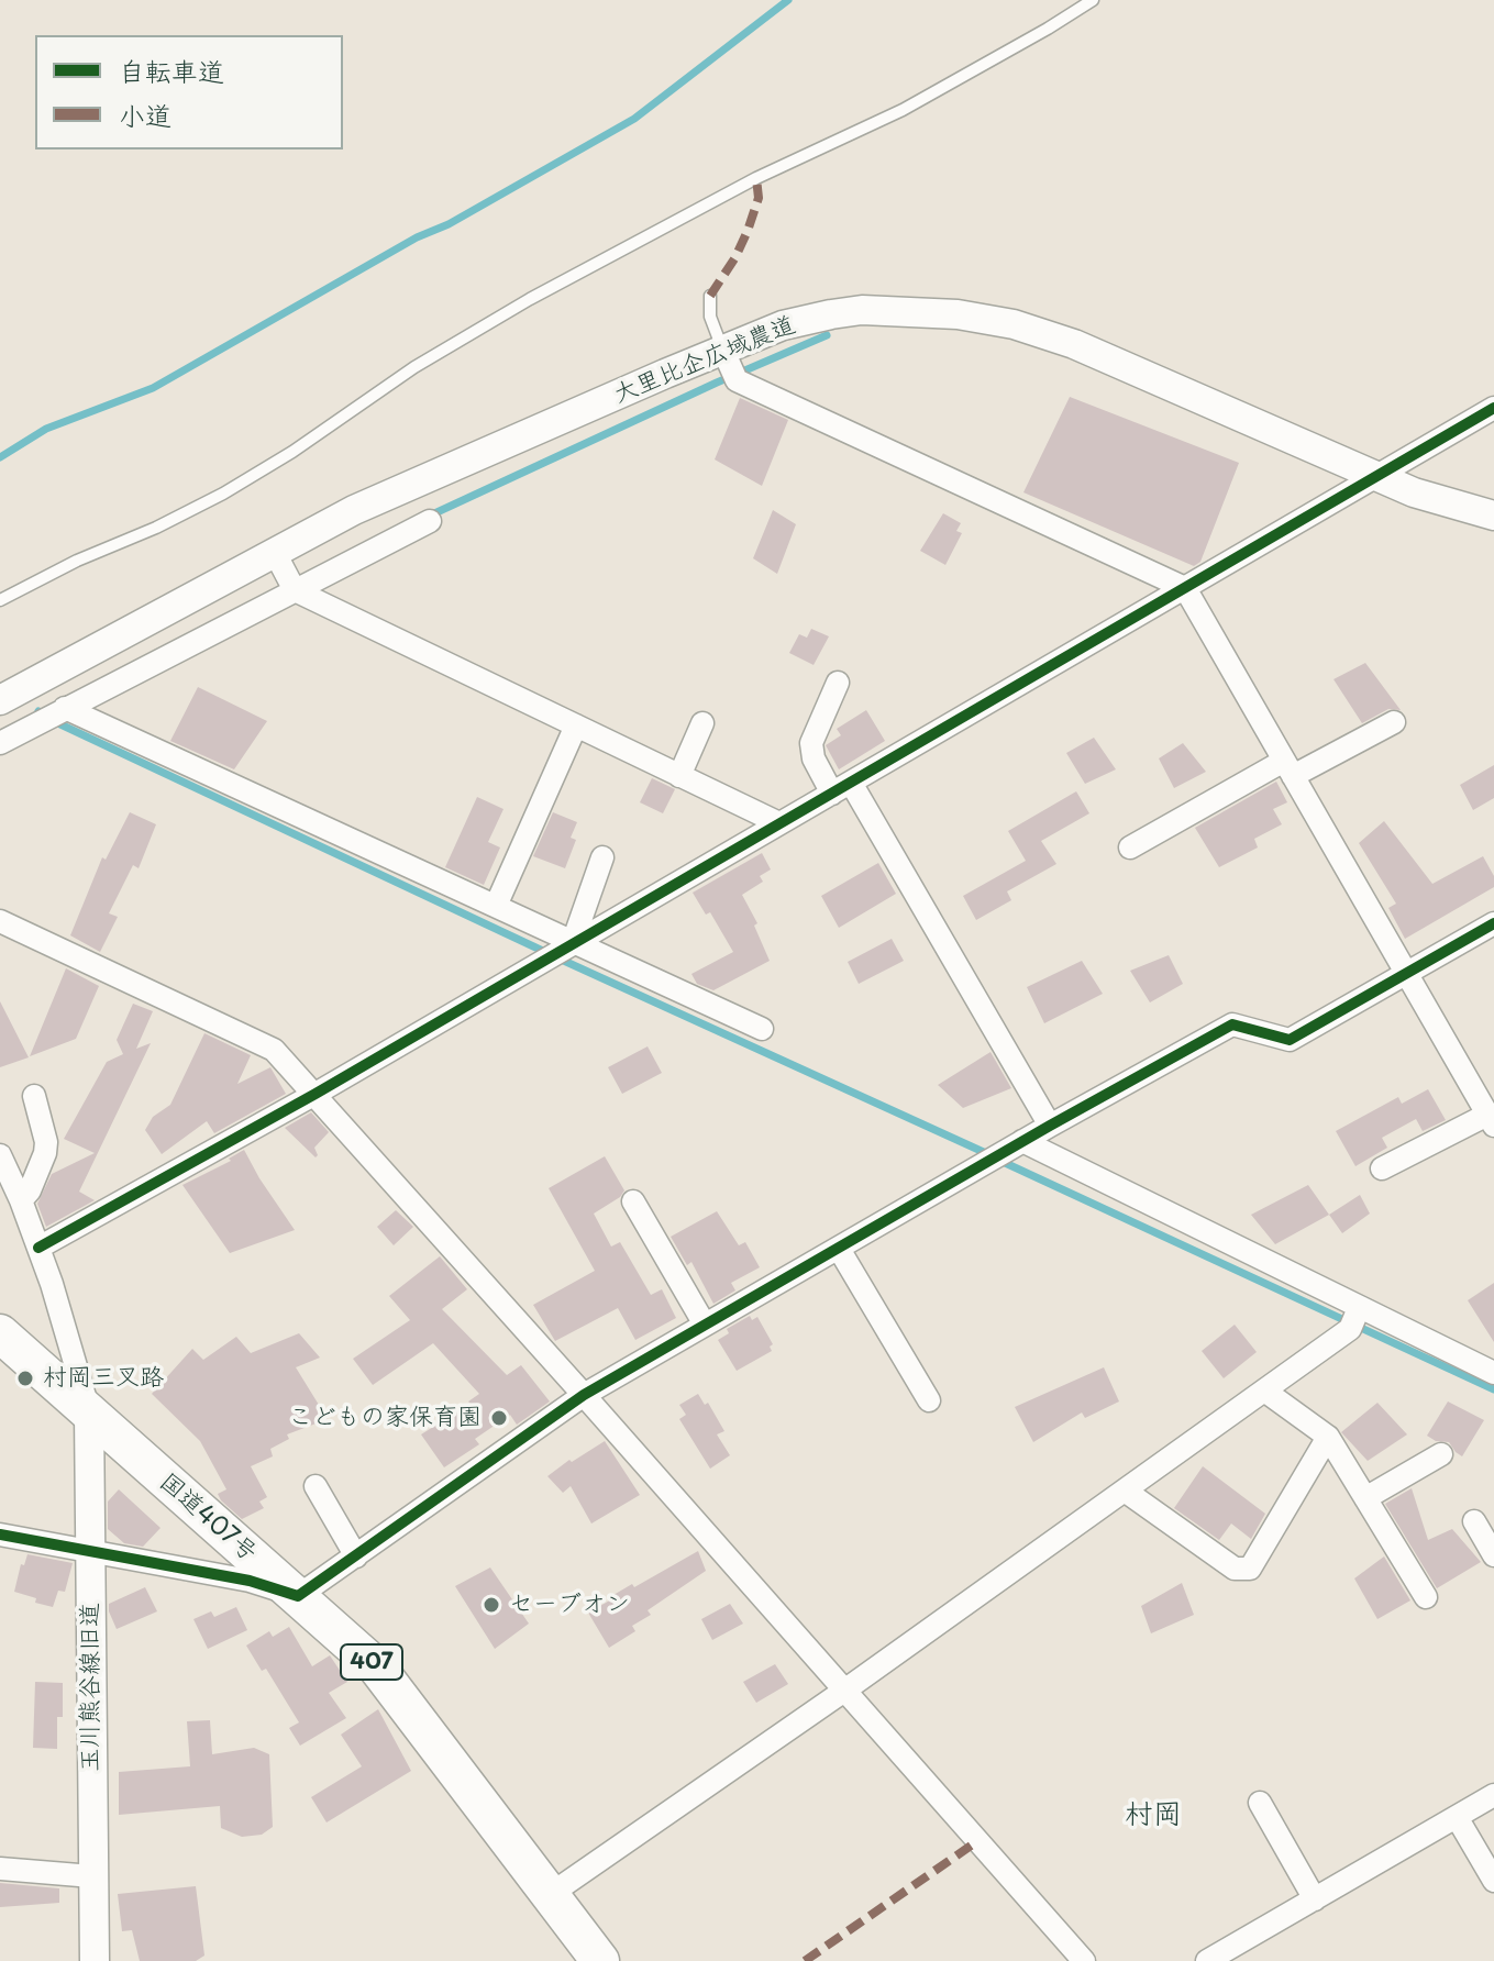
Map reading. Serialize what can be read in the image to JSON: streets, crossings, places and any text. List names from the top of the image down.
{
  "streets": {
    "highway": ["国道407号", "407"],
    "street": ["大里比企広域農道", "玉川熊谷線旧道"]
  },
  "crossings": [
    ["国道407号", "玉川熊谷線旧道"]
  ],
  "districts": ["村岡"],
  "places": ["村岡三叉路", "こどもの家保育園", "セーブオン"],
  "legend": ["自転車道", "小道"]
}
